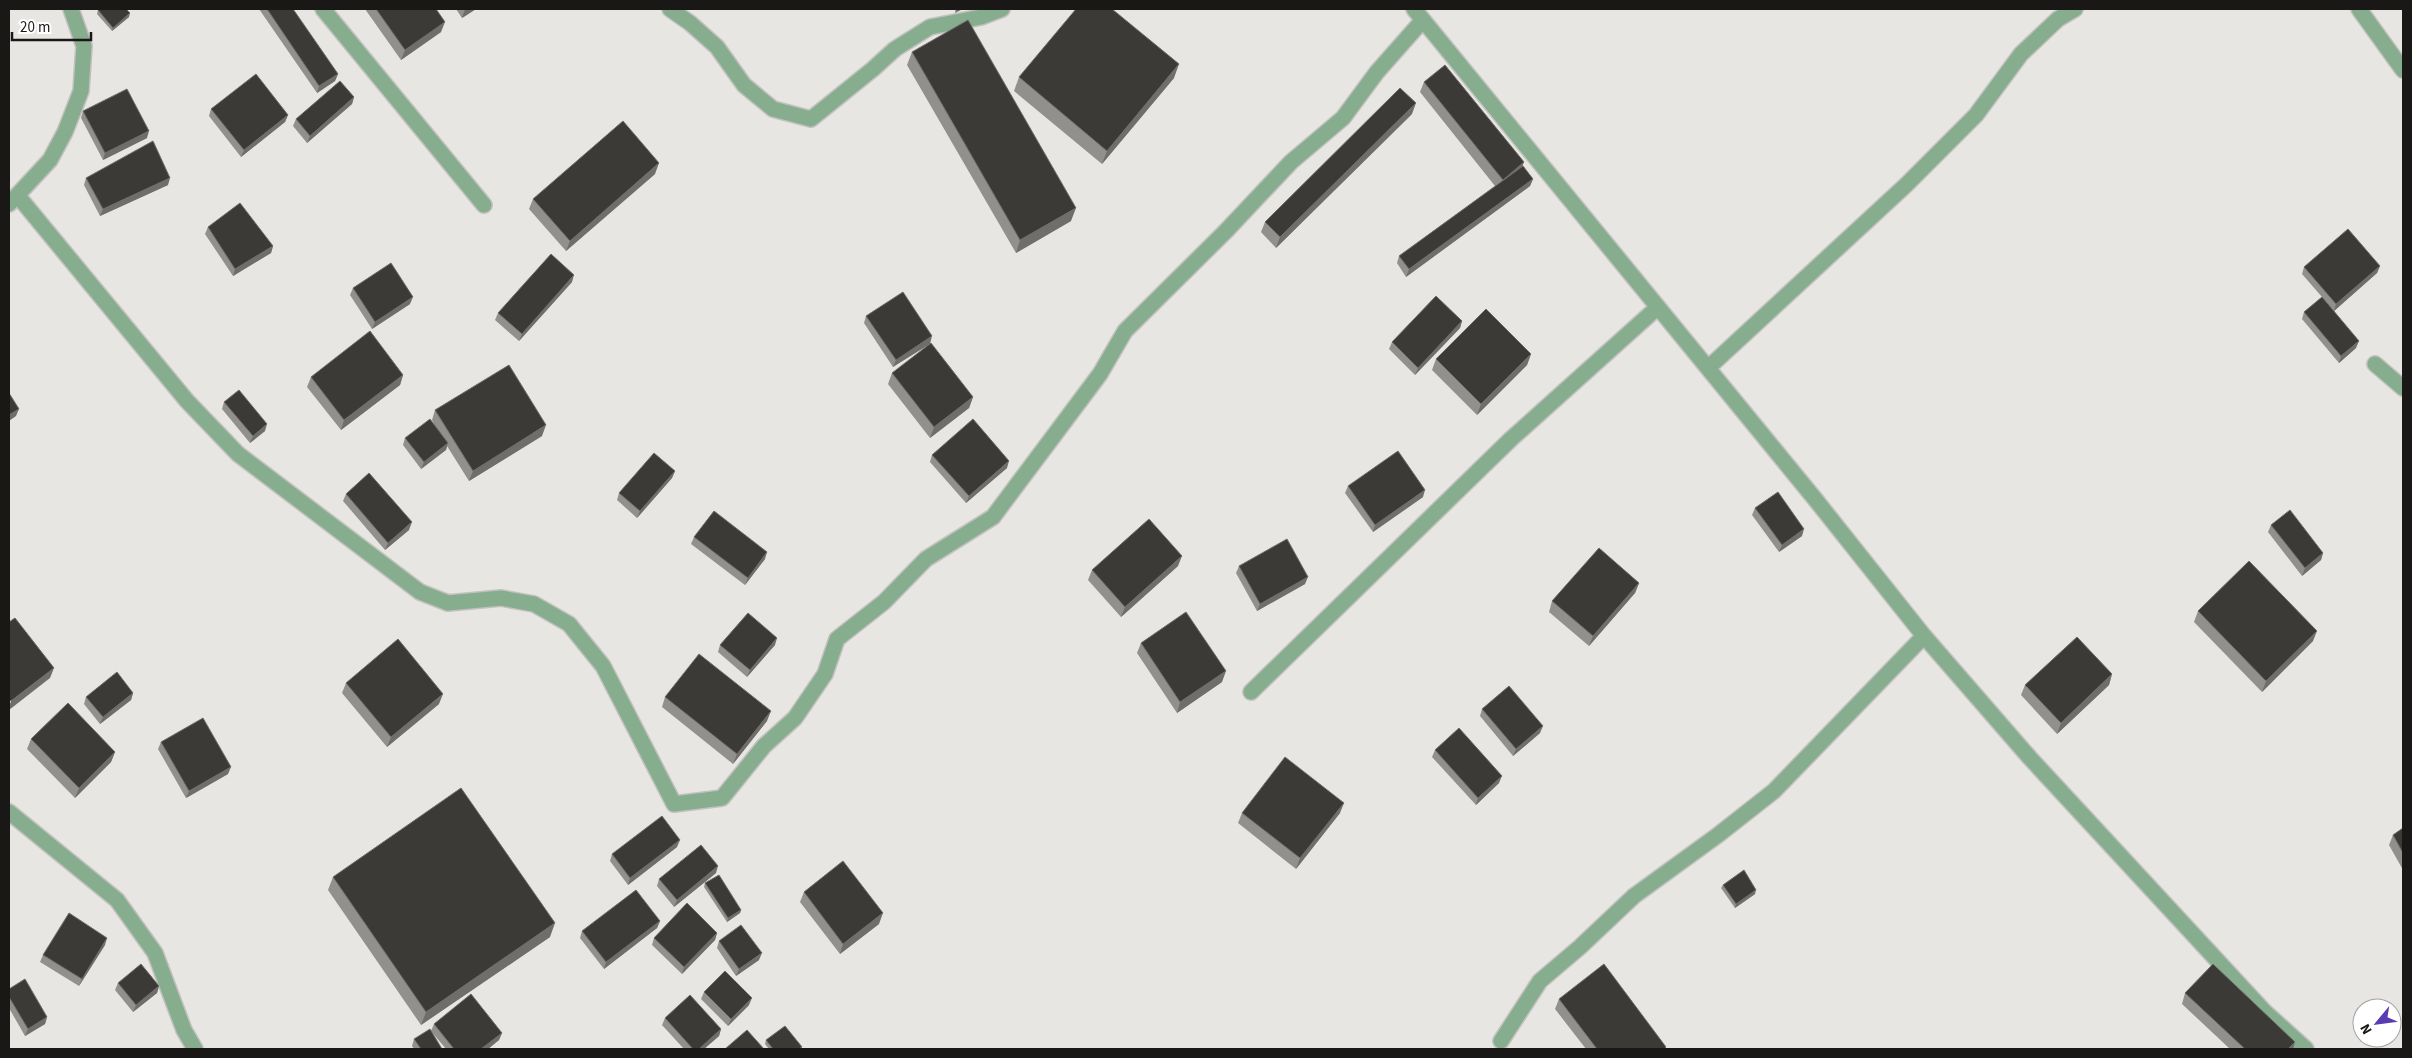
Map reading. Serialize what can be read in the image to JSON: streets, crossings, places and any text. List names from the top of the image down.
{
  "scale_bar": "20 m",
  "north": "bottom left"
}
